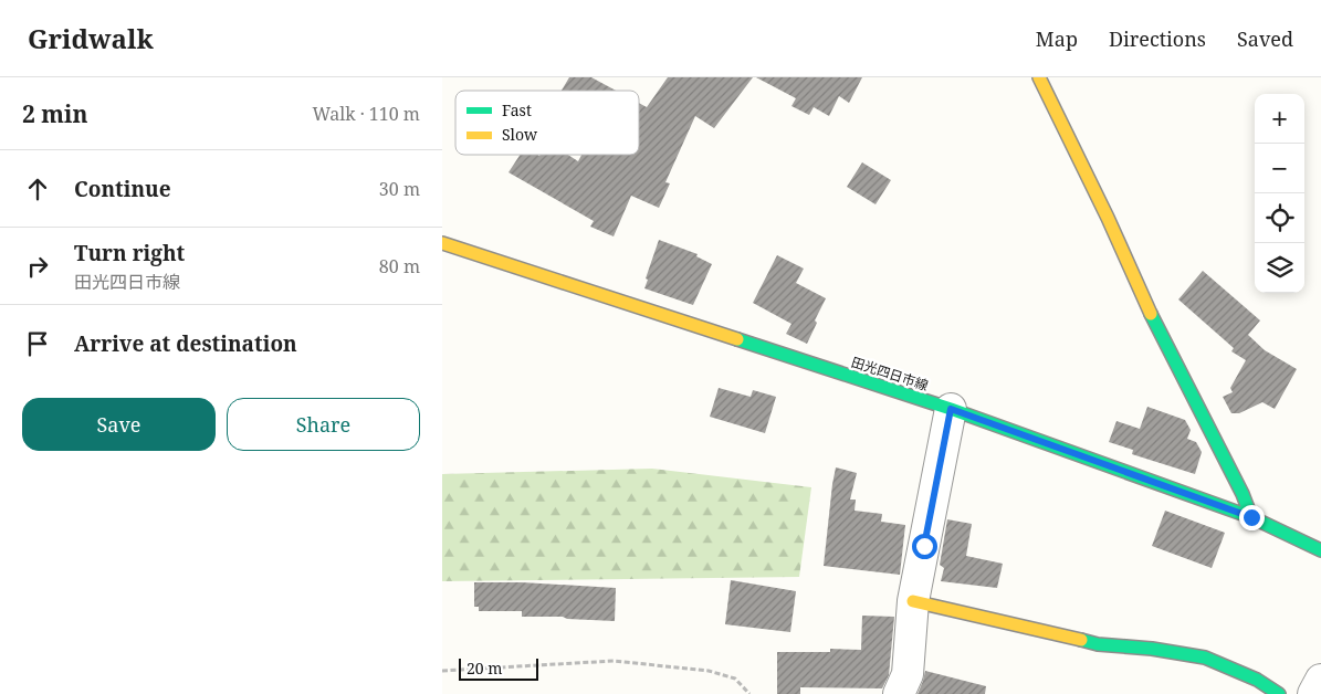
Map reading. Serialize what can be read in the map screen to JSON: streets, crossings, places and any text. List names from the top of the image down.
{
  "streets": {
    "main road": ["田光四日市線"]
  },
  "legend": ["Fast", "Slow"],
  "scale_bar": "20 m",
  "page": {
    "header": "Gridwalk",
    "nav": ["Map", "Directions", "Saved"],
    "heading": ["2 min", "Walk · 110 m"],
    "map_buttons": ["+", "−"],
    "list": [
      ["Continue", "30 m"],
      ["Turn right", "田光四日市線", "80 m"],
      "Arrive at destination"
    ],
    "buttons": ["Save", "Share"],
    "scale": "20 m"
  }
}
